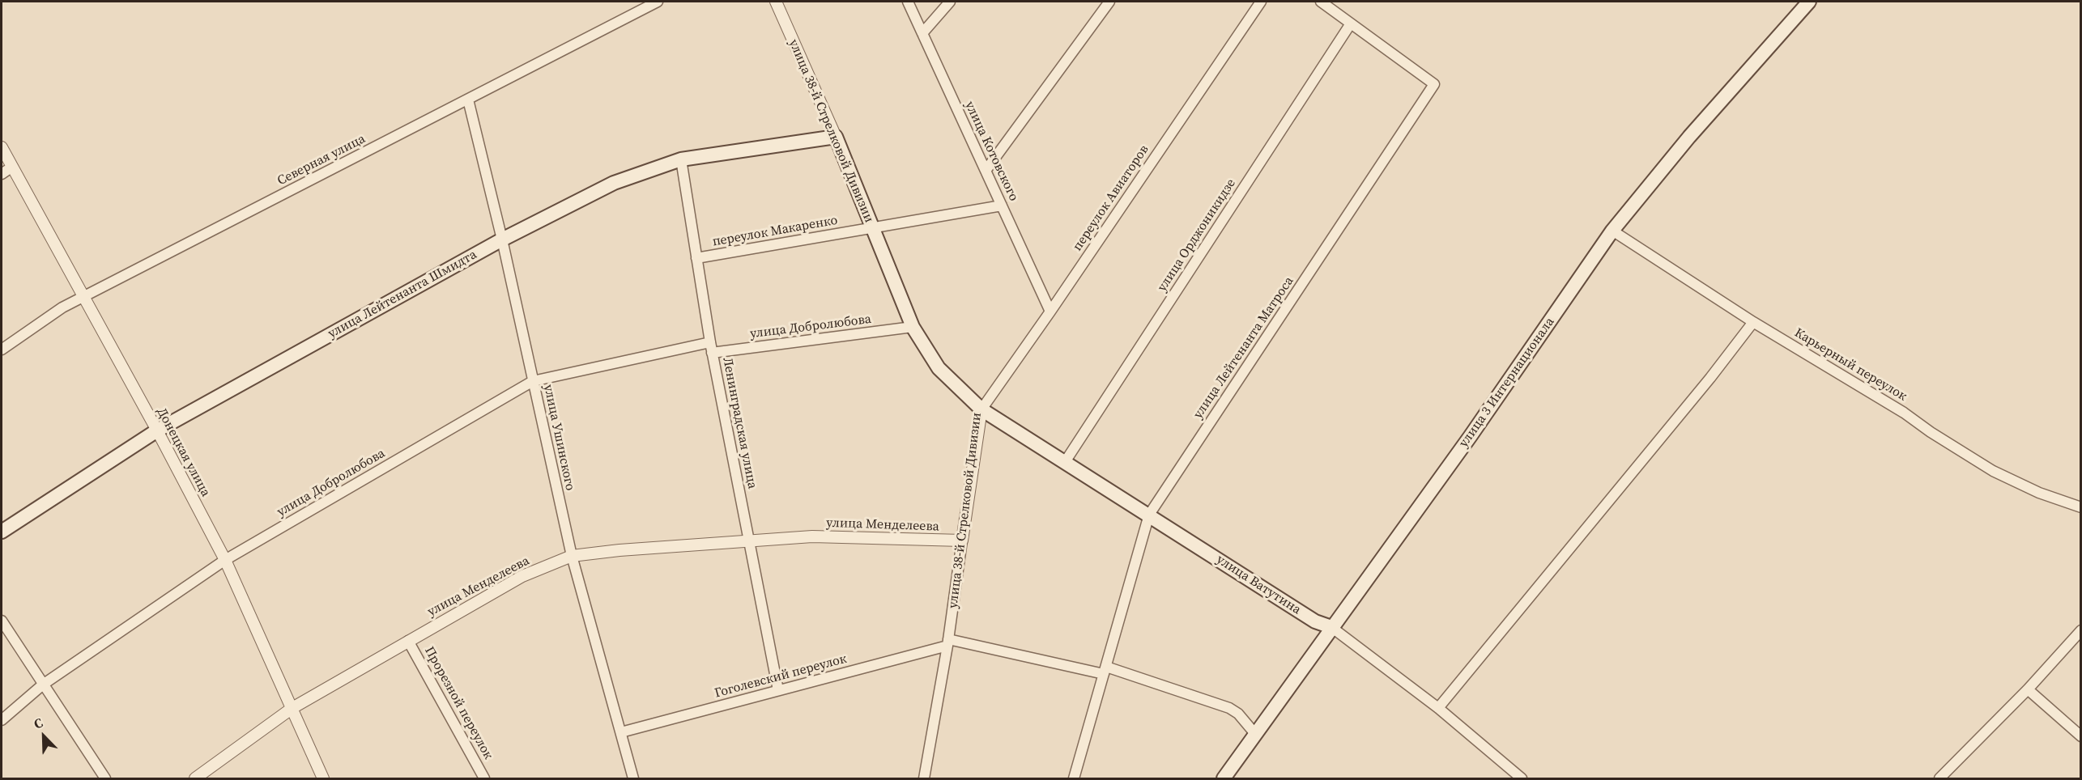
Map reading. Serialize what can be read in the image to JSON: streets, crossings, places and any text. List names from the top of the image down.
{
  "streets": {
    "main road": [
      "улица 38-й Стрелковой Дивизии",
      "улица Лейтенанта Шмидта",
      "улица 3 Интернационала",
      "улица Ватутина"
    ],
    "street": [
      "улица Котовского",
      "Северная улица",
      "переулок Авиаторов",
      "переулок Макаренко",
      "улица Орджоникидзе",
      "улица Добролюбова",
      "улица Лейтенанта Матроса",
      "Карьерный переулок",
      "Ленинградская улица",
      "улица Ушинского",
      "Донецкая улица",
      "улица Менделеева",
      "Гоголевский переулок",
      "Прорезной переулок"
    ]
  },
  "crossings": [
    ["улица 38-й Стрелковой Дивизии", "переулок Авиаторов"],
    ["улица 38-й Стрелковой Дивизии", "переулок Макаренко"],
    ["улица 38-й Стрелковой Дивизии", "улица Лейтенанта Шмидта"],
    ["улица 38-й Стрелковой Дивизии", "улица Добролюбова"],
    ["улица 38-й Стрелковой Дивизии", "улица Менделеева"],
    ["улица 38-й Стрелковой Дивизии", "улица Ватутина"],
    ["улица 38-й Стрелковой Дивизии", "Гоголевский переулок"],
    ["улица Котовского", "переулок Авиаторов"],
    ["улица Котовского", "переулок Макаренко"],
    ["Северная улица", "улица Ушинского"],
    ["Северная улица", "Донецкая улица"],
    ["переулок Авиаторов", "улица Ватутина"],
    ["переулок Макаренко", "Ленинградская улица"],
    ["улица Орджоникидзе", "улица Лейтенанта Матроса"],
    ["улица Орджоникидзе", "улица Ватутина"],
    ["улица Лейтенанта Шмидта", "Ленинградская улица"],
    ["улица Лейтенанта Шмидта", "улица Ушинского"],
    ["улица Лейтенанта Шмидта", "Донецкая улица"],
    ["улица Добролюбова", "Ленинградская улица"],
    ["улица Добролюбова", "улица Ушинского"],
    ["улица Добролюбова", "Донецкая улица"],
    ["улица Лейтенанта Матроса", "улица Ватутина"],
    ["улица Лейтенанта Матроса", "Гоголевский переулок"],
    ["Карьерный переулок", "улица 3 Интернационала"],
    ["улица 3 Интернационала", "улица Ватутина"],
    ["улица 3 Интернационала", "Гоголевский переулок"],
    ["Ленинградская улица", "улица Менделеева"],
    ["Ленинградская улица", "Гоголевский переулок"],
    ["улица Ушинского", "улица Менделеева"],
    ["улица Ушинского", "Гоголевский переулок"],
    ["Донецкая улица", "улица Менделеева"],
    ["улица Менделеева", "Прорезной переулок"]
  ],
  "north": "top left"
}
